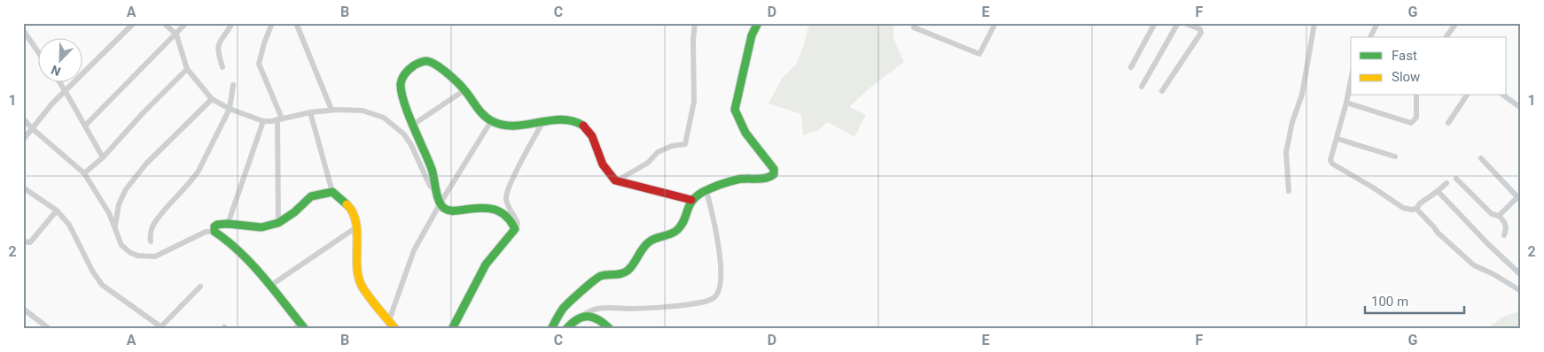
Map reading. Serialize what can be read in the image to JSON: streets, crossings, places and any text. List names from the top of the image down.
{
  "legend": ["Fast", "Slow"],
  "scale_bar": "100 m",
  "north": "bottom left",
  "grid": {
    "columns": [
      "A",
      "B",
      "C",
      "D",
      "E",
      "F",
      "G"
    ],
    "rows": ["1", "2"]
  }
}
